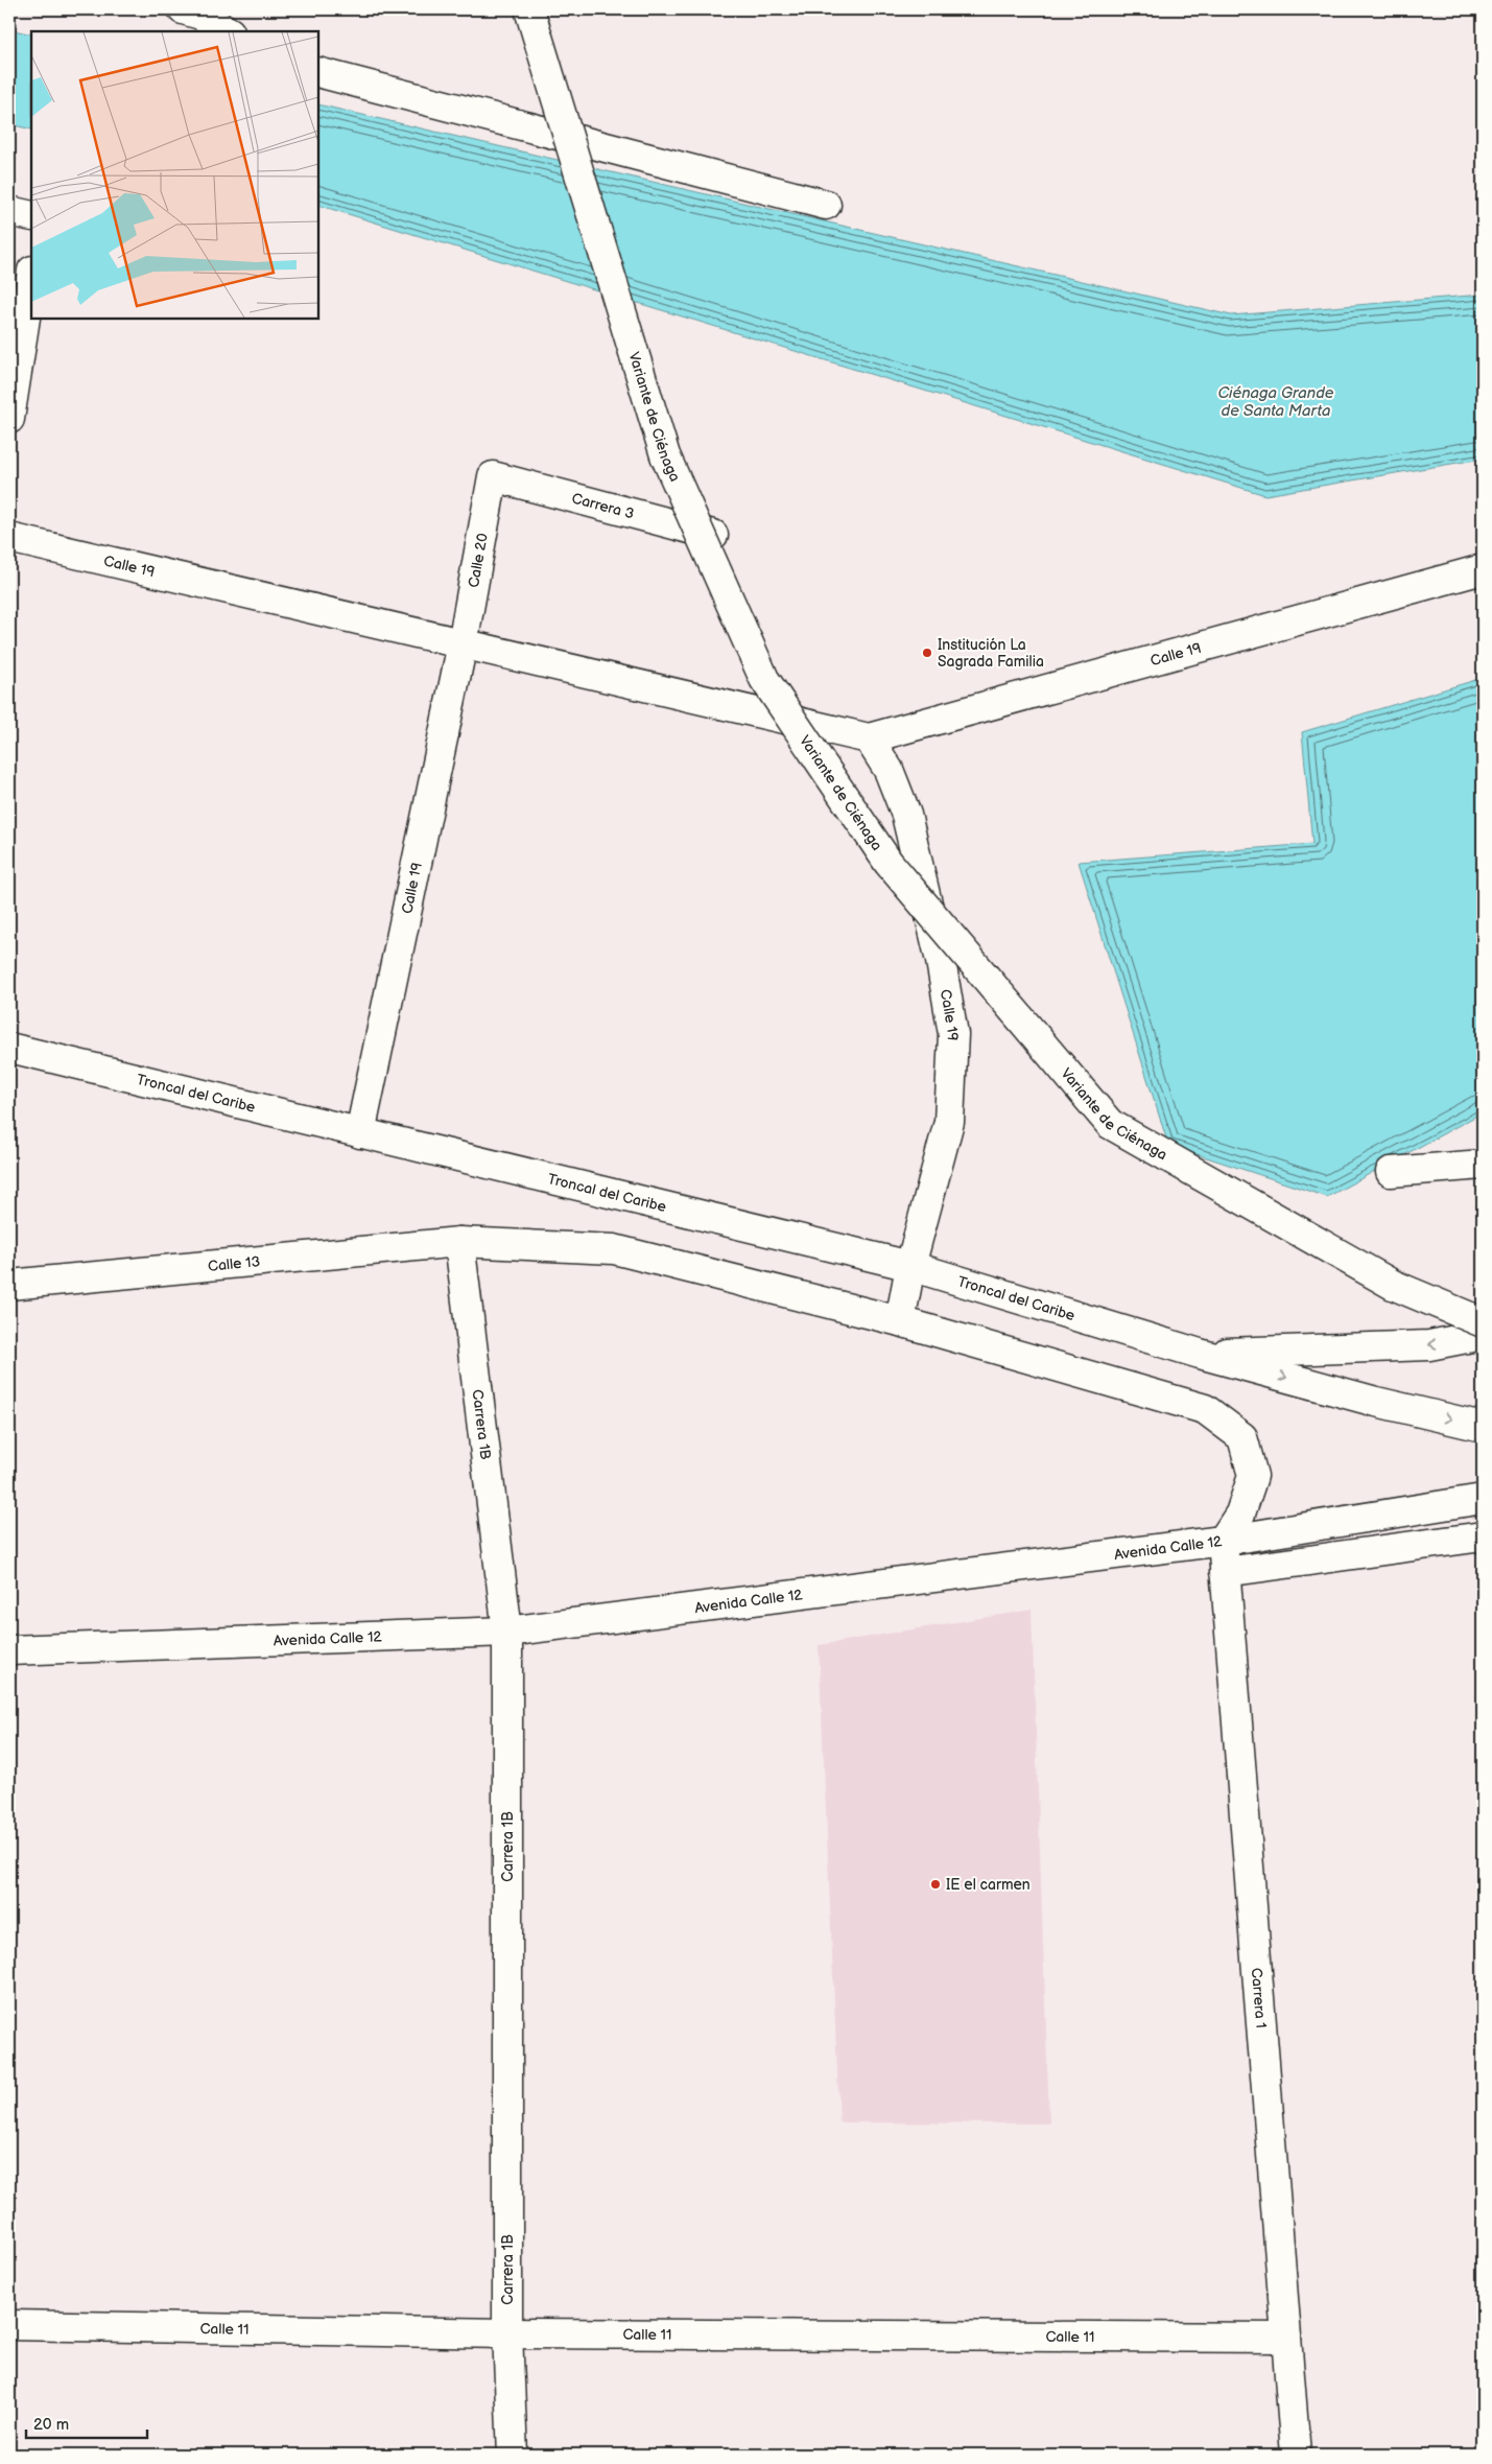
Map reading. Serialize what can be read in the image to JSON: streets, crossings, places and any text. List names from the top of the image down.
{
  "streets": {
    "main road": [
      "Variante de Ciénaga",
      "Carrera 3",
      "Calle 20",
      "Calle 19",
      "Troncal del Caribe",
      "Calle 13",
      "Carrera 1B",
      "Avenida Calle 12",
      "Carrera 1",
      "Calle 11"
    ]
  },
  "crossings": [
    ["Carrera 3", "Calle 20"],
    ["Calle 20", "Calle 19"],
    ["Calle 19", "Troncal del Caribe"],
    ["Calle 19", "Calle 13"],
    ["Calle 13", "Carrera 1B"],
    ["Calle 13", "Avenida Calle 12"],
    ["Calle 13", "Carrera 1"],
    ["Carrera 1B", "Avenida Calle 12"],
    ["Carrera 1B", "Calle 11"],
    ["Avenida Calle 12", "Carrera 1"],
    ["Carrera 1", "Calle 11"]
  ],
  "water": ["Ciénaga Grande de Santa Marta"],
  "places": ["Institución La Sagrada Familia", "IE el carmen"],
  "scale_bar": "20 m"
}
